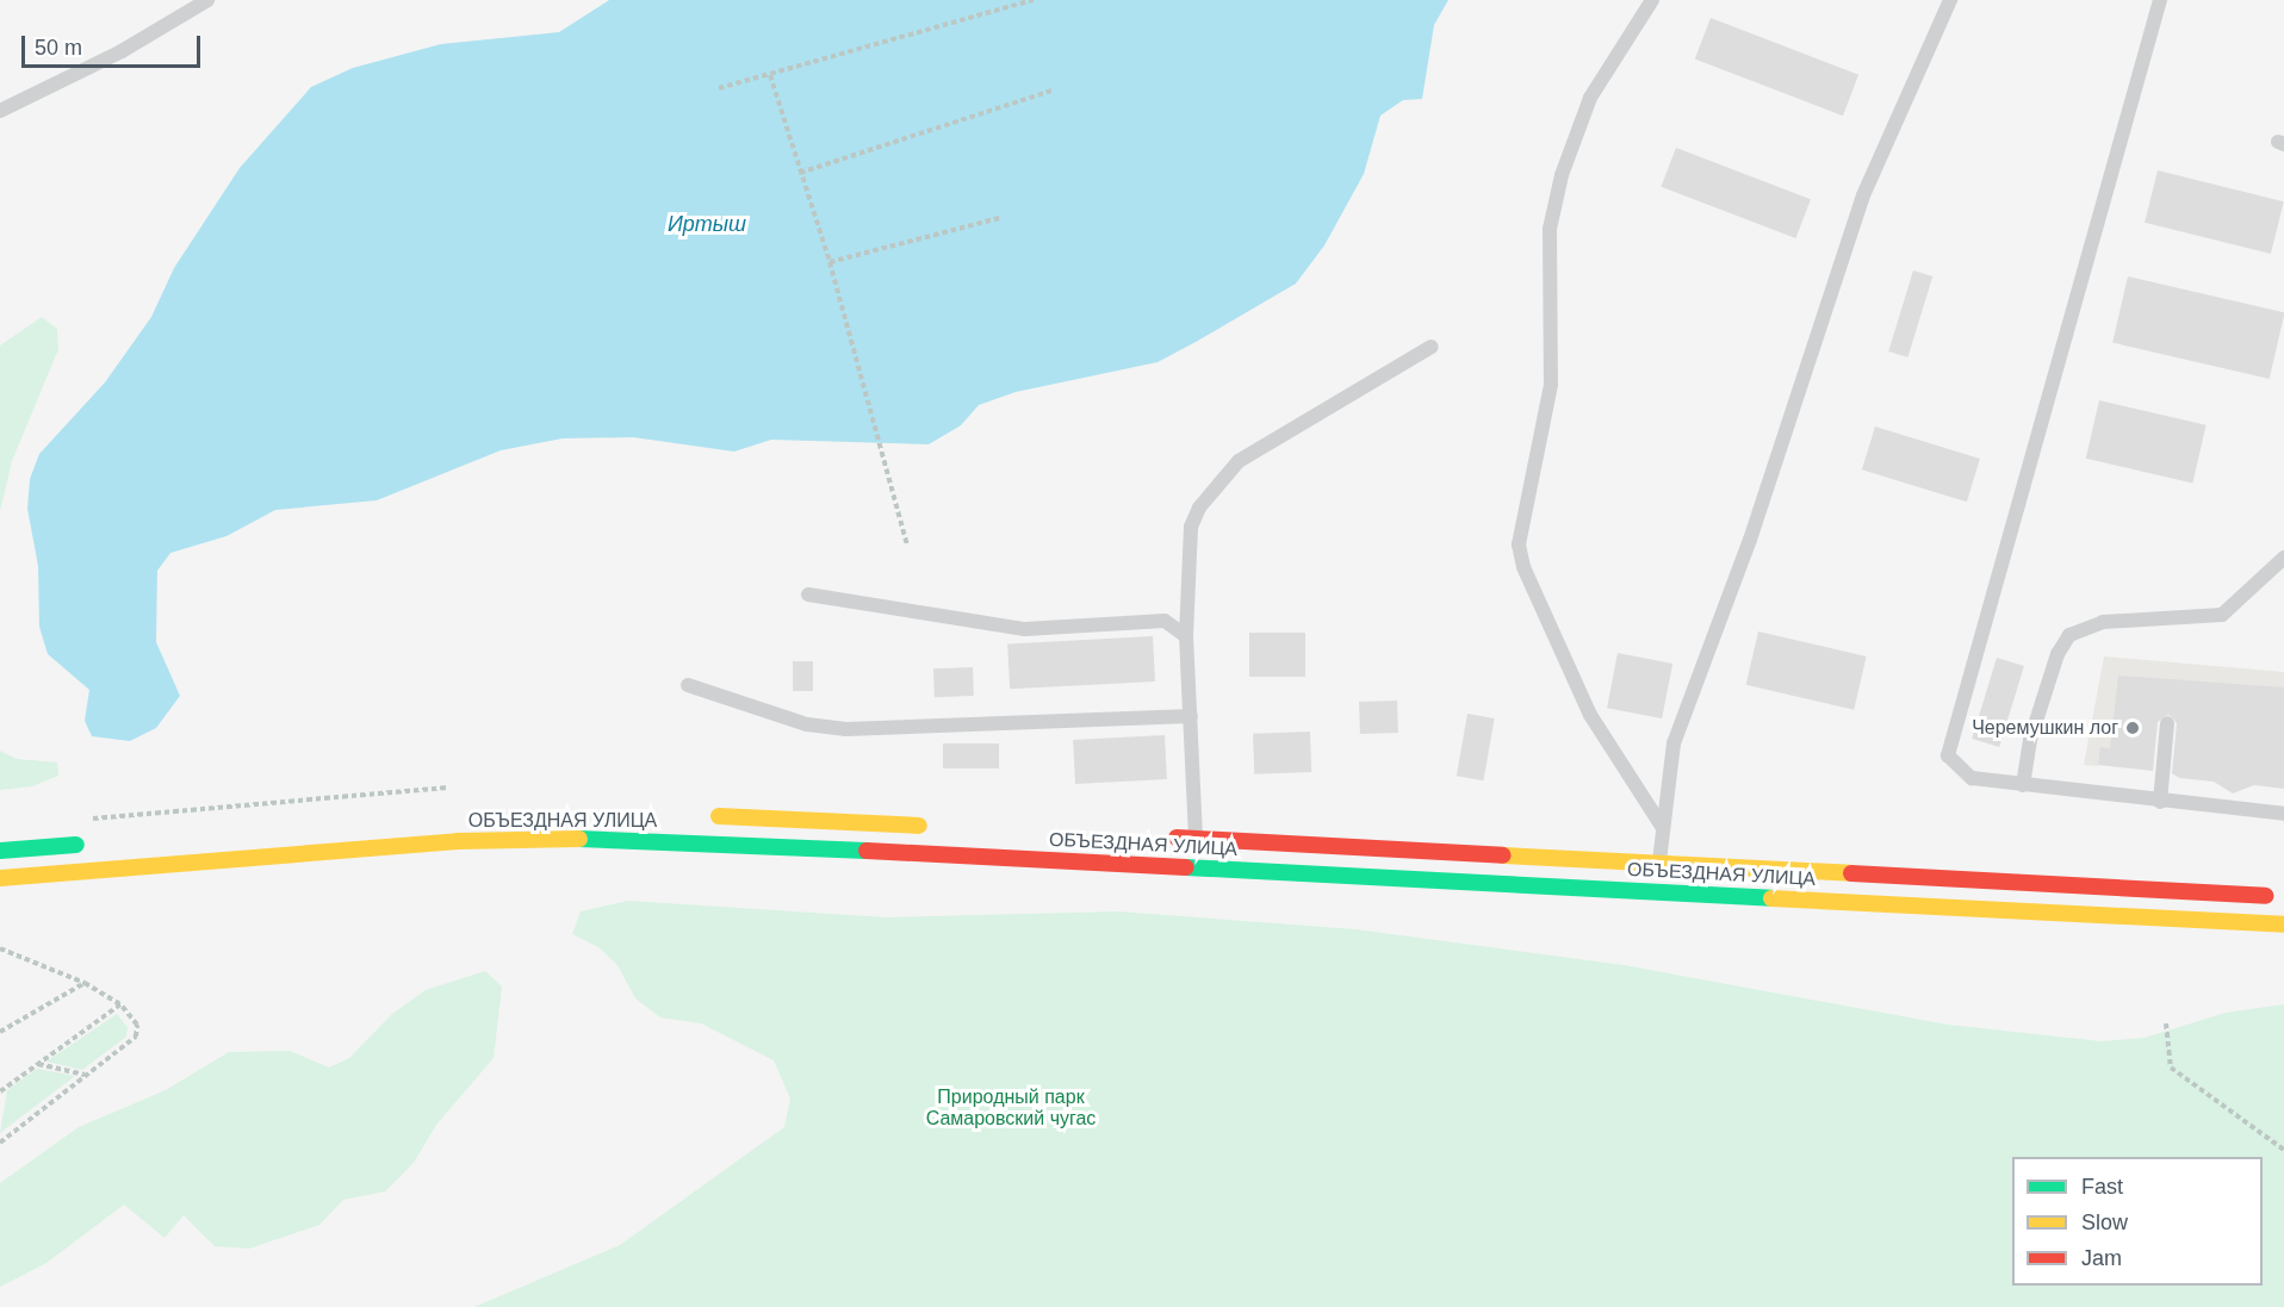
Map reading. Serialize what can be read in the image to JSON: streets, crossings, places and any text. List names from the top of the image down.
{
  "streets": {
    "main road": ["ОБЪЕЗДНАЯ УЛИЦА"]
  },
  "water": ["Иртыш"],
  "parks": ["Природный парк Самаровский чугас"],
  "places": ["Черемушкин лог"],
  "legend": ["Fast", "Slow", "Jam"],
  "scale_bar": "50 m"
}
